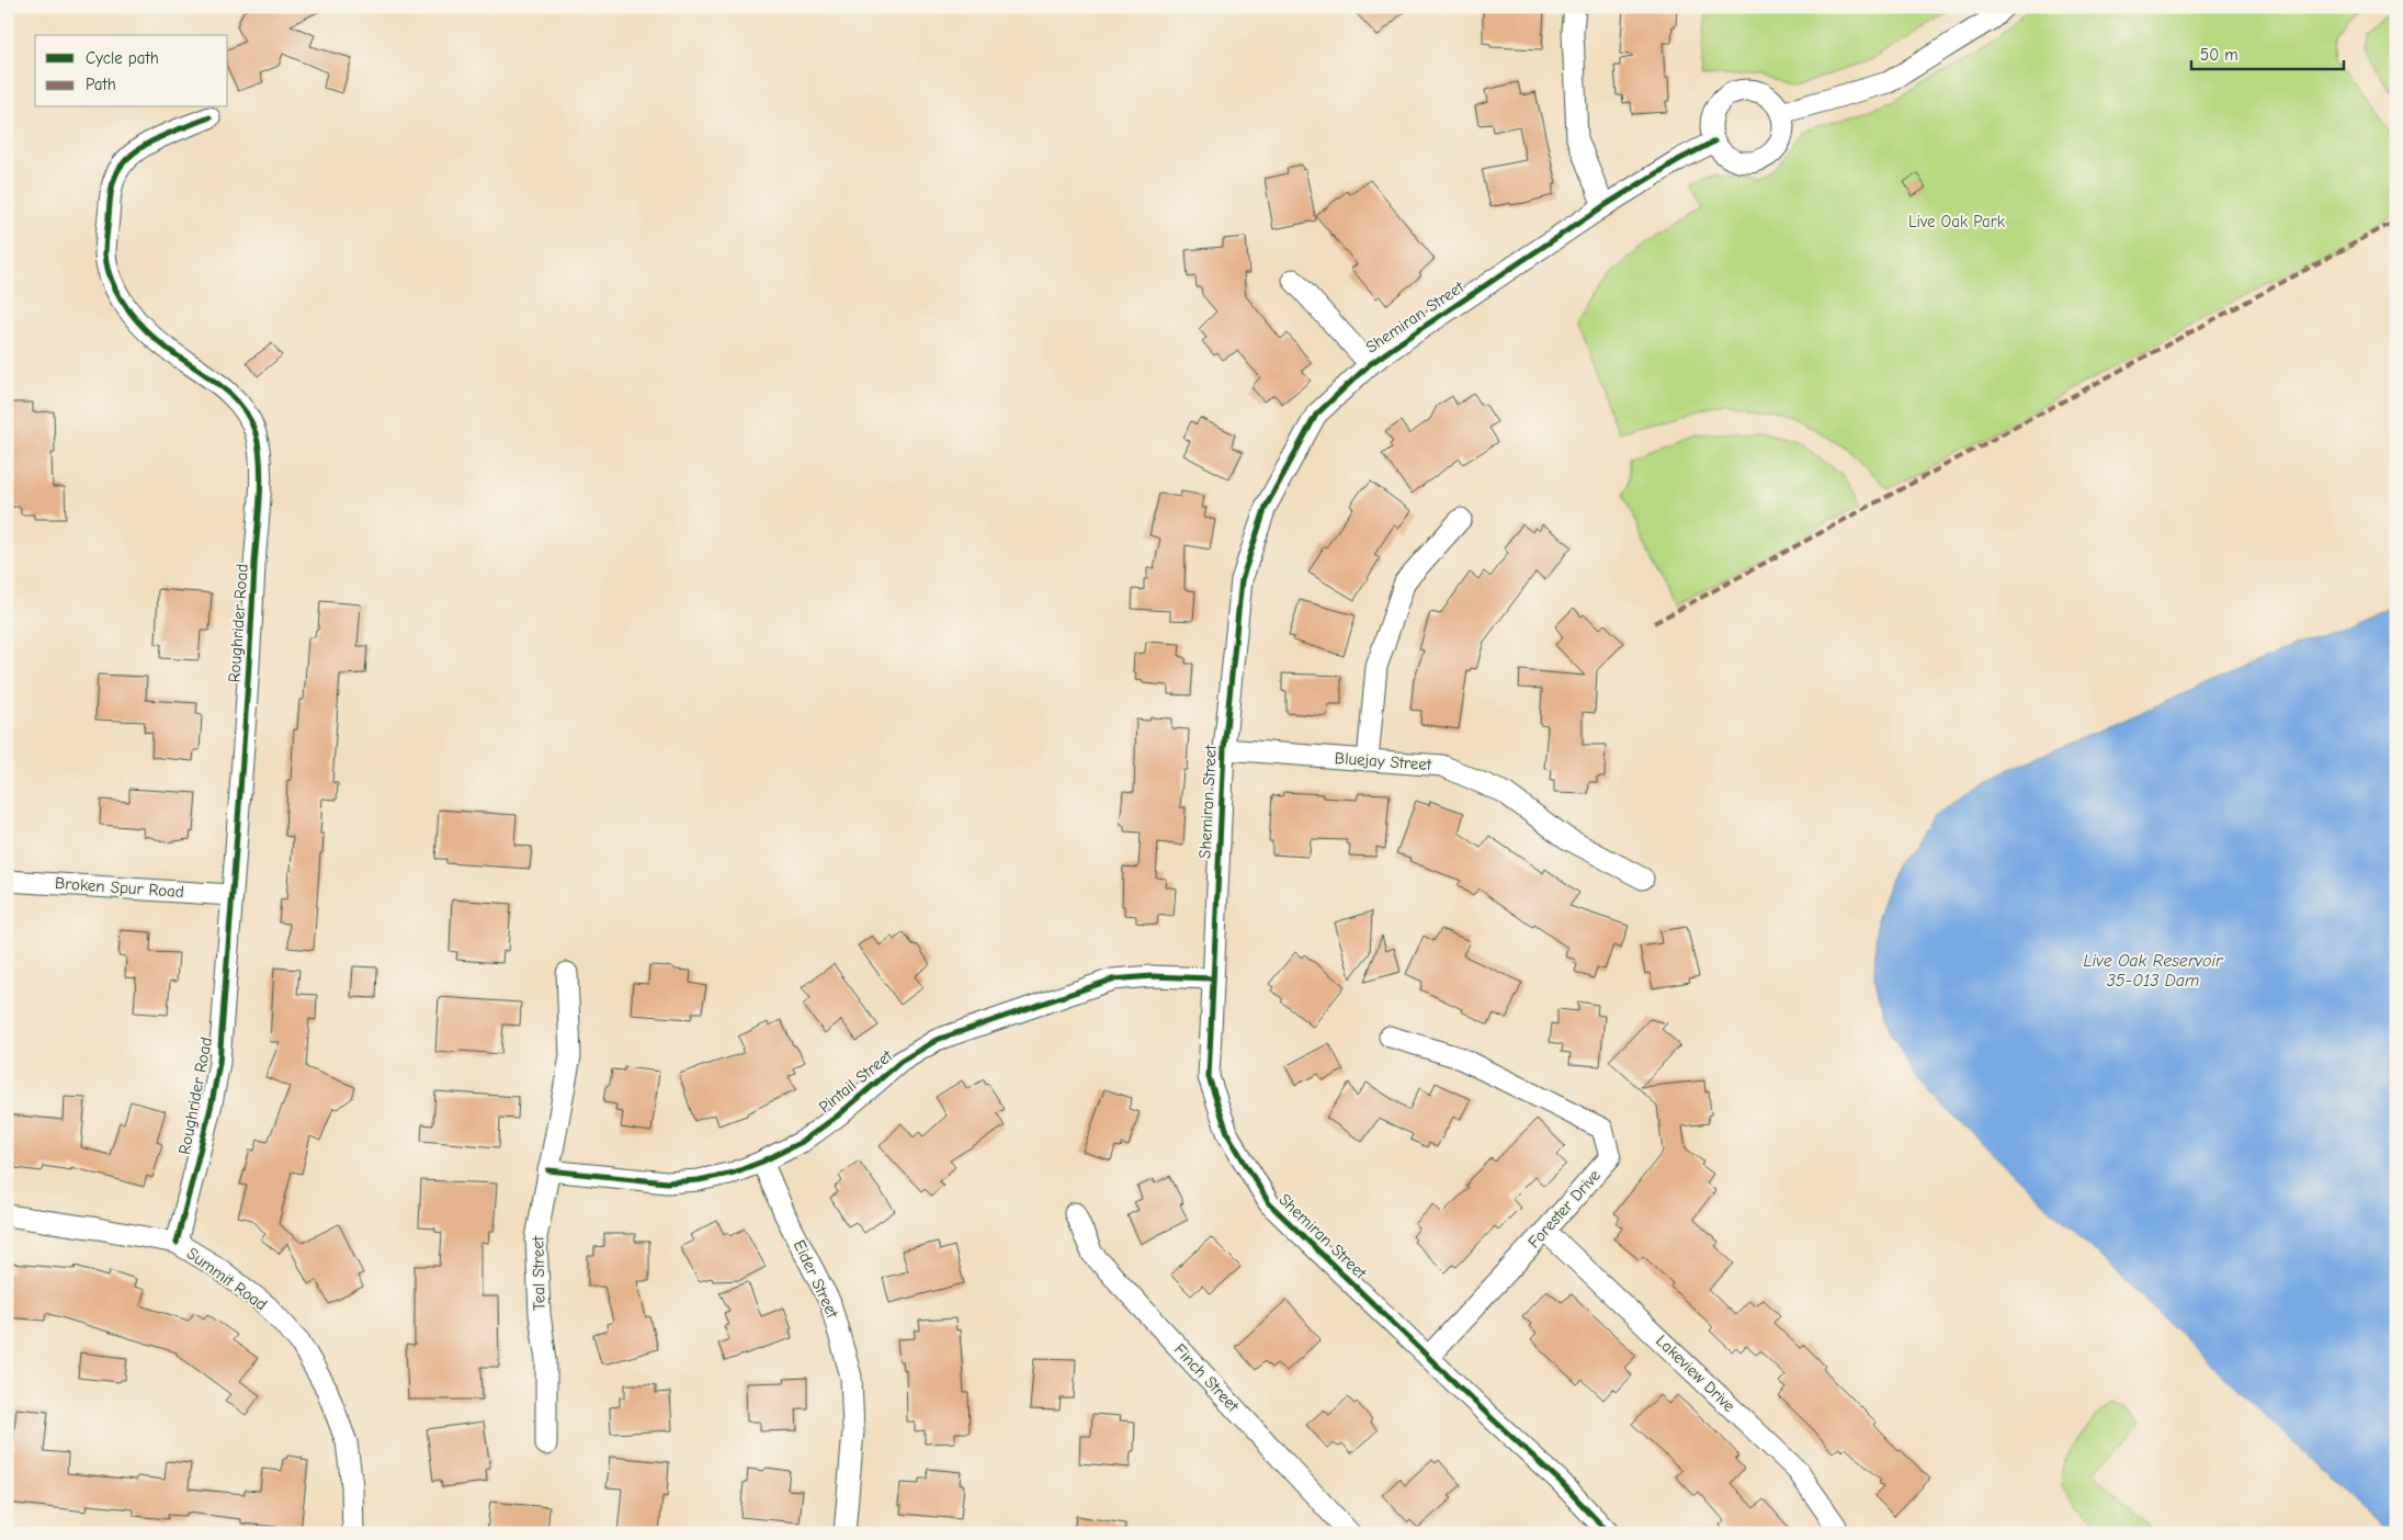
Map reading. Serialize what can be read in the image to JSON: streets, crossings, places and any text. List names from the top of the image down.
{
  "streets": {
    "street": [
      "Shemiran Street",
      "Roughrider Road",
      "Bluejay Street",
      "Broken Spur Road",
      "Pintail Street",
      "Forester Drive",
      "Teal Street",
      "Summit Road",
      "Eider Street",
      "Lakeview Drive",
      "Finch Street"
    ]
  },
  "crossings": [
    ["Shemiran Street", "Bluejay Street"],
    ["Shemiran Street", "Pintail Street"],
    ["Shemiran Street", "Forester Drive"],
    ["Roughrider Road", "Broken Spur Road"],
    ["Roughrider Road", "Summit Road"],
    ["Pintail Street", "Teal Street"],
    ["Pintail Street", "Eider Street"],
    ["Forester Drive", "Lakeview Drive"]
  ],
  "water": ["Live Oak Reservoir 35-013 Dam"],
  "parks": ["Live Oak Park"],
  "legend": ["Cycle path", "Path"],
  "scale_bar": "50 m"
}
